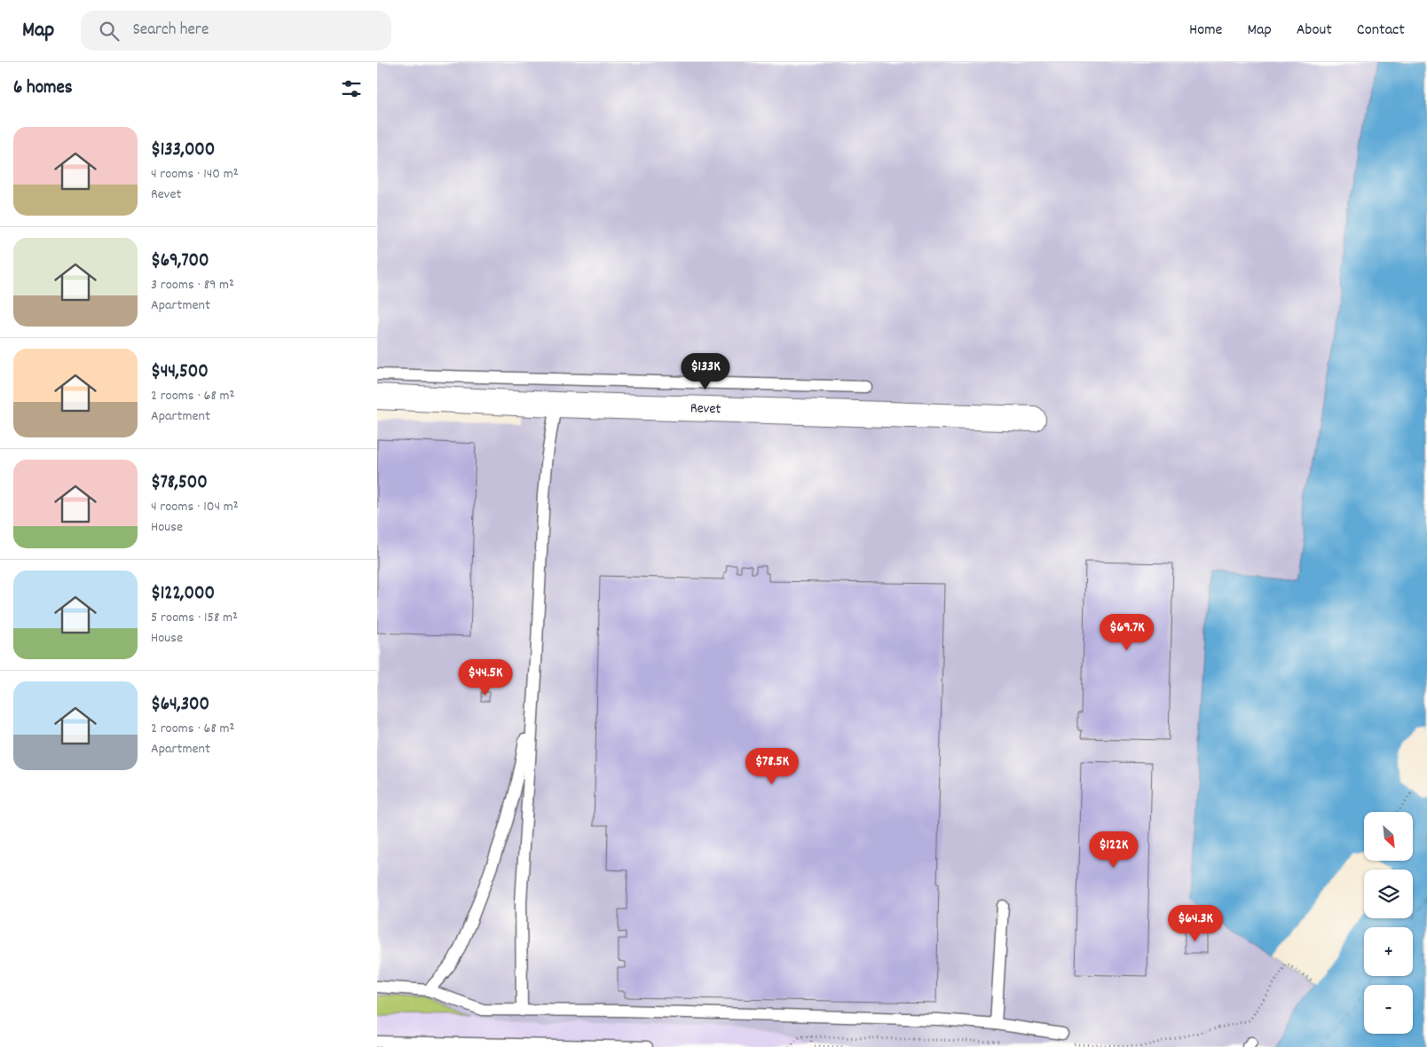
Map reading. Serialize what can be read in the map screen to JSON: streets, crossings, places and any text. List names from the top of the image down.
{
  "streets": {
    "street": ["Revet"]
  },
  "north": "bottom right",
  "page": {
    "header": "Map",
    "search": "Search here",
    "nav": [
      "Home",
      "Map",
      "About",
      "Contact"
    ],
    "heading": "6 homes",
    "list": [
      {
        "name": "$133,000",
        "note": "4 rooms · 140 m² · Revet"
      },
      {
        "name": "$69,700",
        "note": "3 rooms · 89 m² · Apartment"
      },
      {
        "name": "$44,500",
        "note": "2 rooms · 68 m² · Apartment"
      },
      {
        "name": "$78,500",
        "note": "4 rooms · 104 m² · House"
      },
      {
        "name": "$122,000",
        "note": "5 rooms · 158 m² · House"
      },
      {
        "name": "$64,300",
        "note": "2 rooms · 68 m² · Apartment"
      }
    ],
    "price": [
      "$133K",
      "$69.7K",
      "$44.5K",
      "$78.5K",
      "$122K",
      "$64.3K"
    ],
    "map_buttons": ["+", "−"]
  }
}
